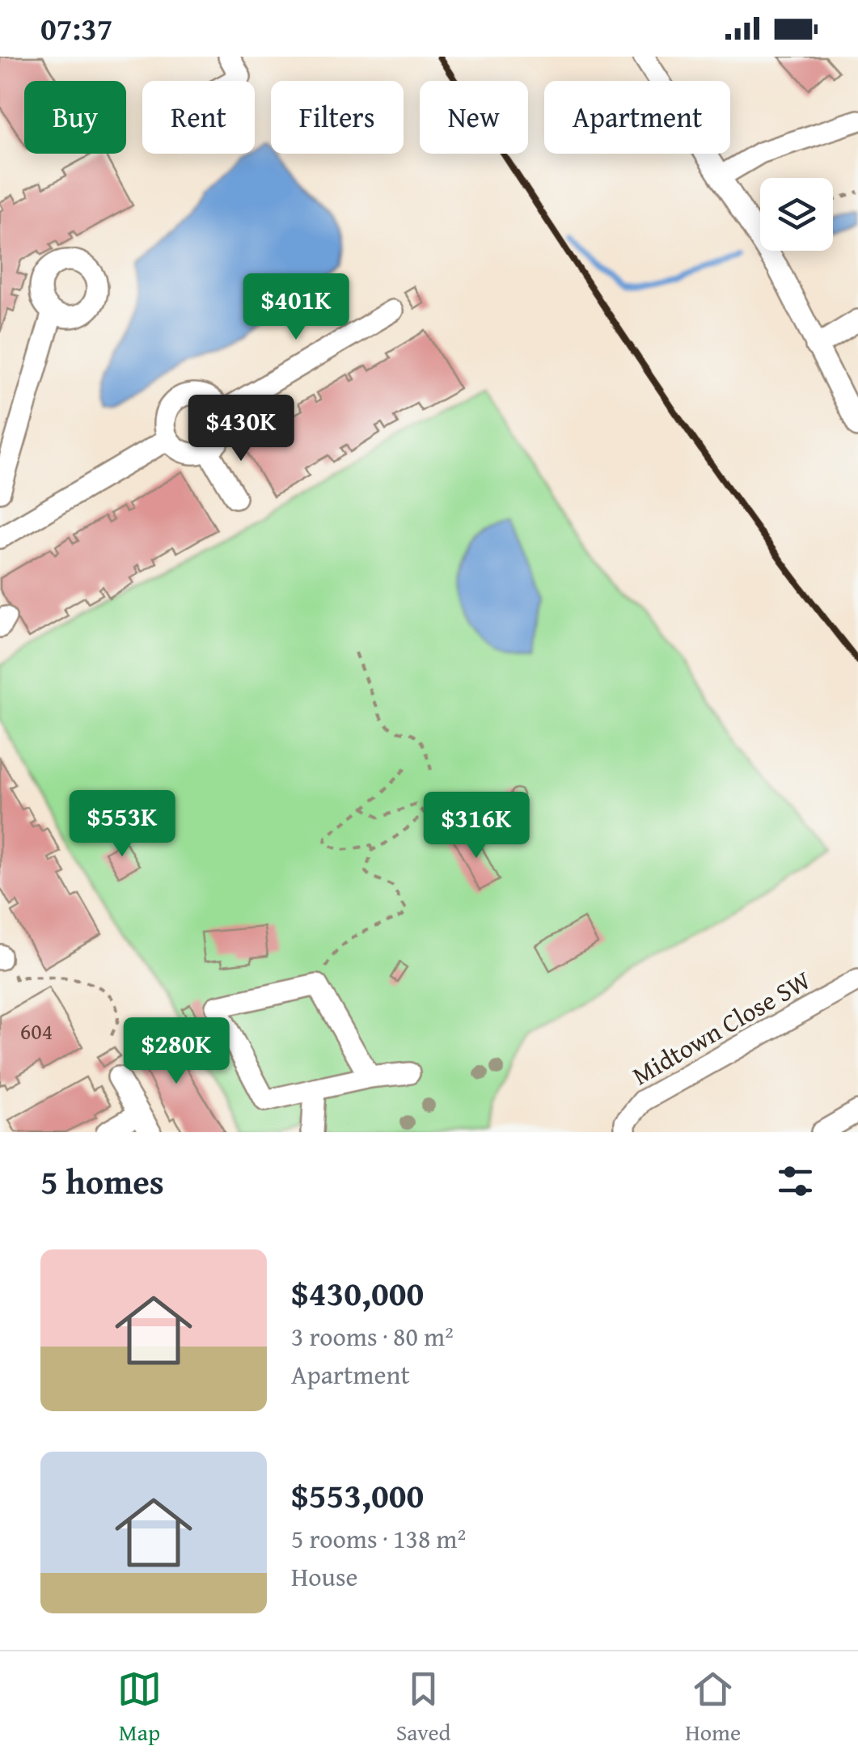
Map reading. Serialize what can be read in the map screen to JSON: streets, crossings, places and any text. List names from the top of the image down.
{
  "streets": {
    "street": ["Midtown Close SW"]
  },
  "house_numbers": ["604"],
  "page": {
    "status": "07:37",
    "chip": [
      "Buy",
      "Rent",
      "Filters",
      "New",
      "Apartment"
    ],
    "price": [
      "$401K",
      "$430K",
      "$553K",
      "$316K",
      "$280K"
    ],
    "heading": "5 homes",
    "list": [
      {
        "name": "$430,000",
        "note": "3 rooms · 80 m² · Apartment"
      },
      {
        "name": "$553,000",
        "note": "5 rooms · 138 m² · House"
      }
    ],
    "tabs": ["Map", "Saved", "Home"]
  }
}
